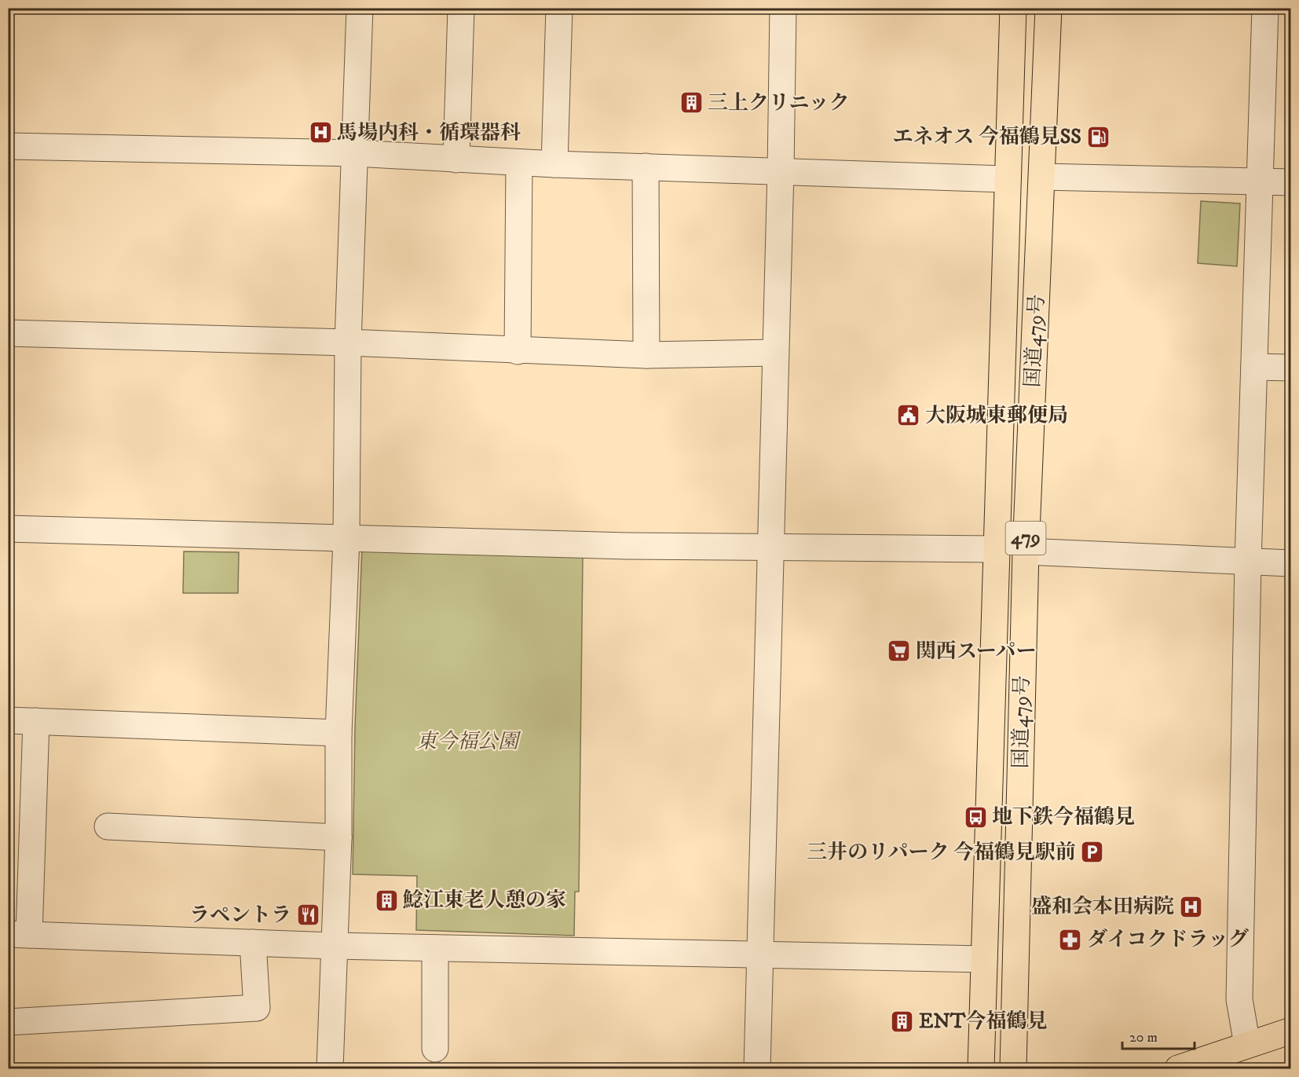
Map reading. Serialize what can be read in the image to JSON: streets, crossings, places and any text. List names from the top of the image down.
{
  "streets": {
    "main road": ["国道479号", "479"]
  },
  "parks": ["東今福公園"],
  "places": {
    "building": ["三上クリニック", "鯰江東老人憩の家", "ENT今福鶴見"],
    "hospital": ["馬場内科・循環器科", "盛和会本田病院"],
    "fuel station": ["エネオス 今福鶴見SS"],
    "public building": ["大阪城東郵便局"],
    "supermarket": ["関西スーパー"],
    "bus stop": ["地下鉄今福鶴見"],
    "parking": ["三井のリパーク 今福鶴見駅前"],
    "restaurant": ["ラペントラ"],
    "pharmacy": ["ダイコクドラッグ"]
  },
  "scale_bar": "20 m"
}
